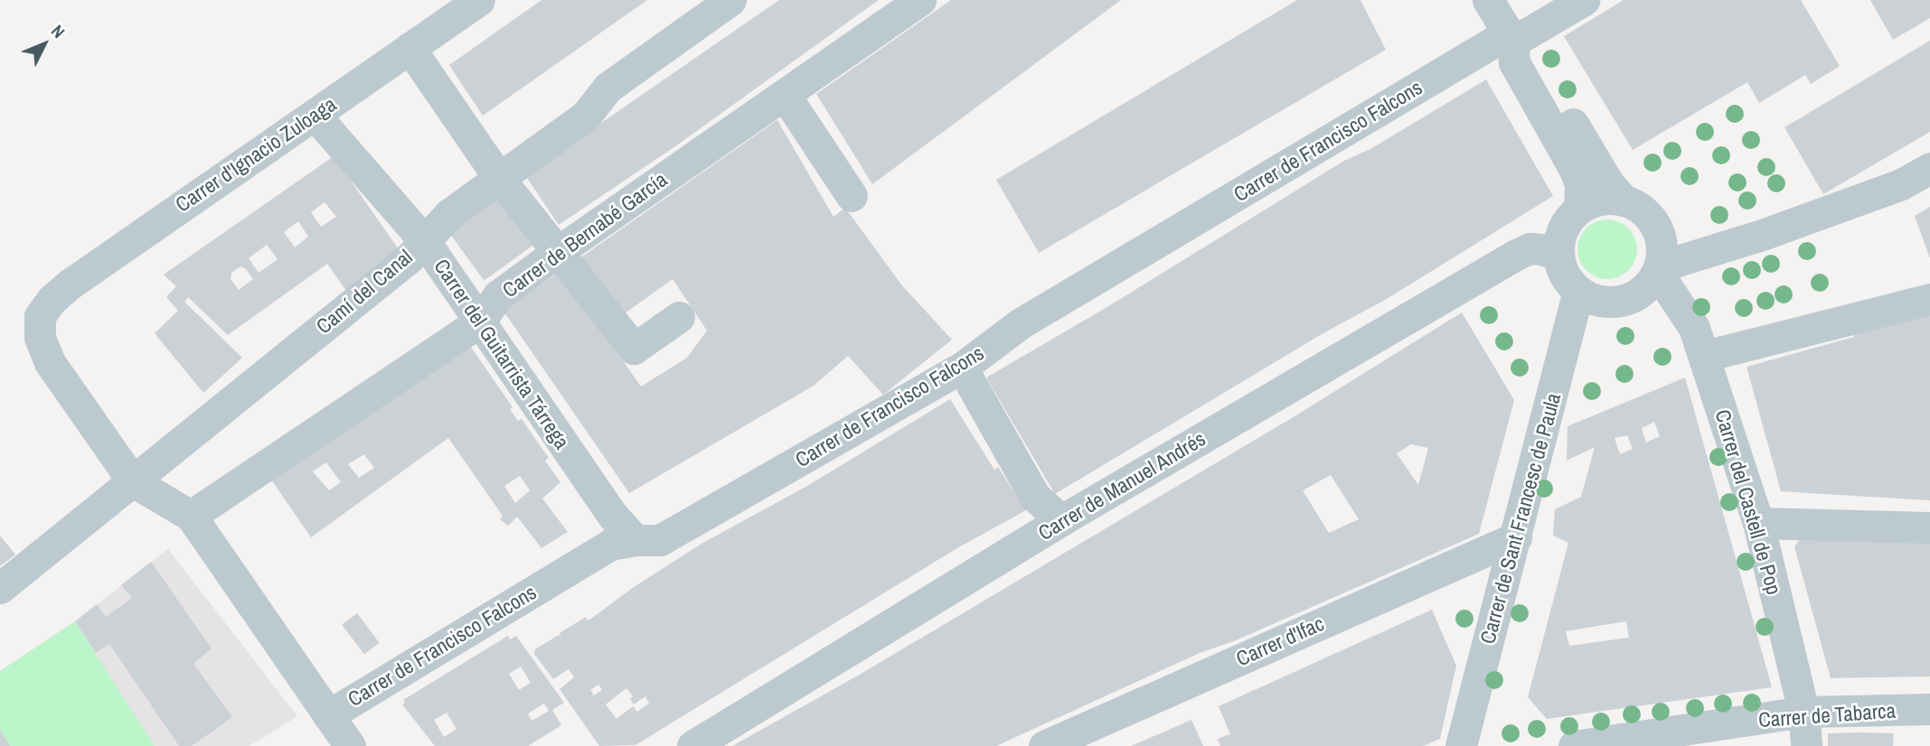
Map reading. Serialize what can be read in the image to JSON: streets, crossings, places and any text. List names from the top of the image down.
{
  "streets": {
    "street": [
      "Carrer de Francisco Falcons",
      "Carrer d'Ignacio Zuloaga",
      "Carrer de Bernabé García",
      "Camí del Canal",
      "Carrer del Guitarrista Tárrega",
      "Carrer de Manuel Andrés",
      "Carrer del Castell de Pop",
      "Carrer de Sant Francesc de Paula",
      "Carrer d'Ifac",
      "Carrer de Tabarca"
    ]
  },
  "crossings": [
    ["Carrer de Francisco Falcons", "Carrer de Bernabé García"],
    ["Carrer de Francisco Falcons", "Carrer del Guitarrista Tárrega"],
    ["Carrer d'Ignacio Zuloaga", "Camí del Canal"],
    ["Carrer d'Ignacio Zuloaga", "Carrer del Guitarrista Tárrega"],
    ["Carrer de Bernabé García", "Carrer del Guitarrista Tárrega"],
    ["Camí del Canal", "Carrer del Guitarrista Tárrega"],
    ["Carrer de Manuel Andrés", "Carrer del Castell de Pop"],
    ["Carrer de Manuel Andrés", "Carrer de Sant Francesc de Paula"],
    ["Carrer del Castell de Pop", "Carrer de Sant Francesc de Paula"],
    ["Carrer del Castell de Pop", "Carrer de Tabarca"],
    ["Carrer de Sant Francesc de Paula", "Carrer d'Ifac"]
  ],
  "north": "top right"
}
